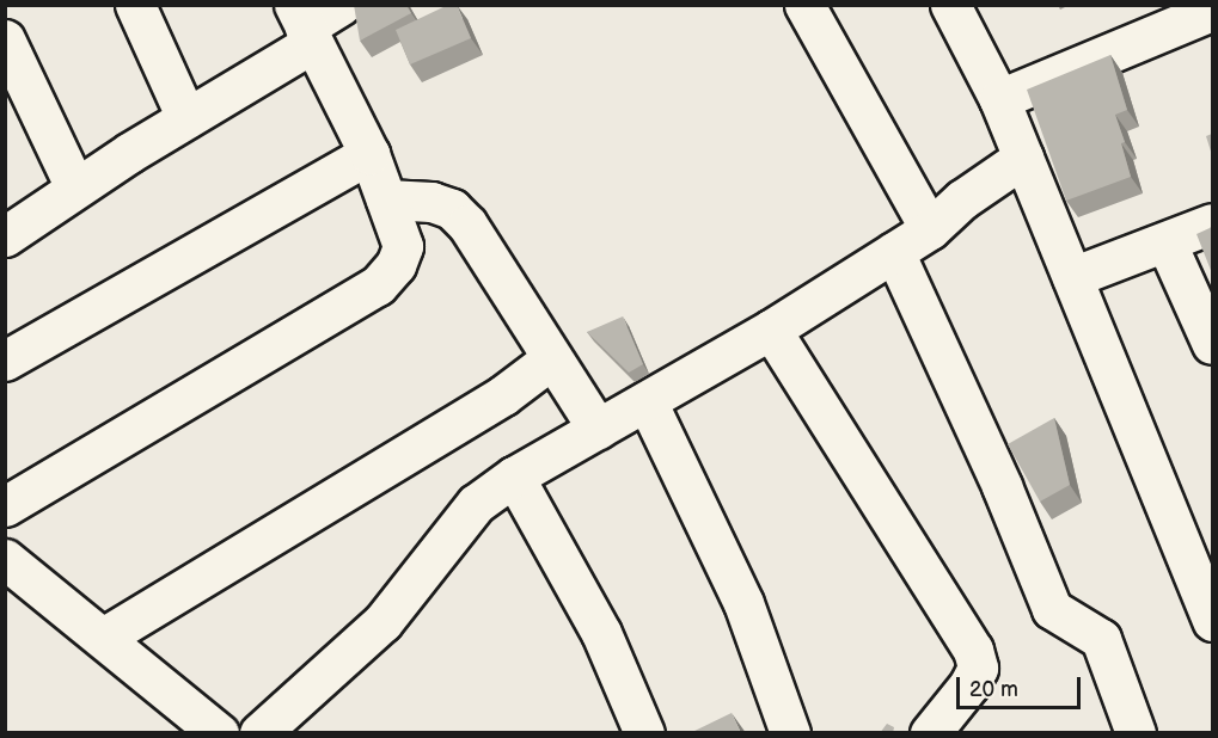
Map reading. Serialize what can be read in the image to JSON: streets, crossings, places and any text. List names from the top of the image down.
{
  "scale_bar": "20 m"
}
